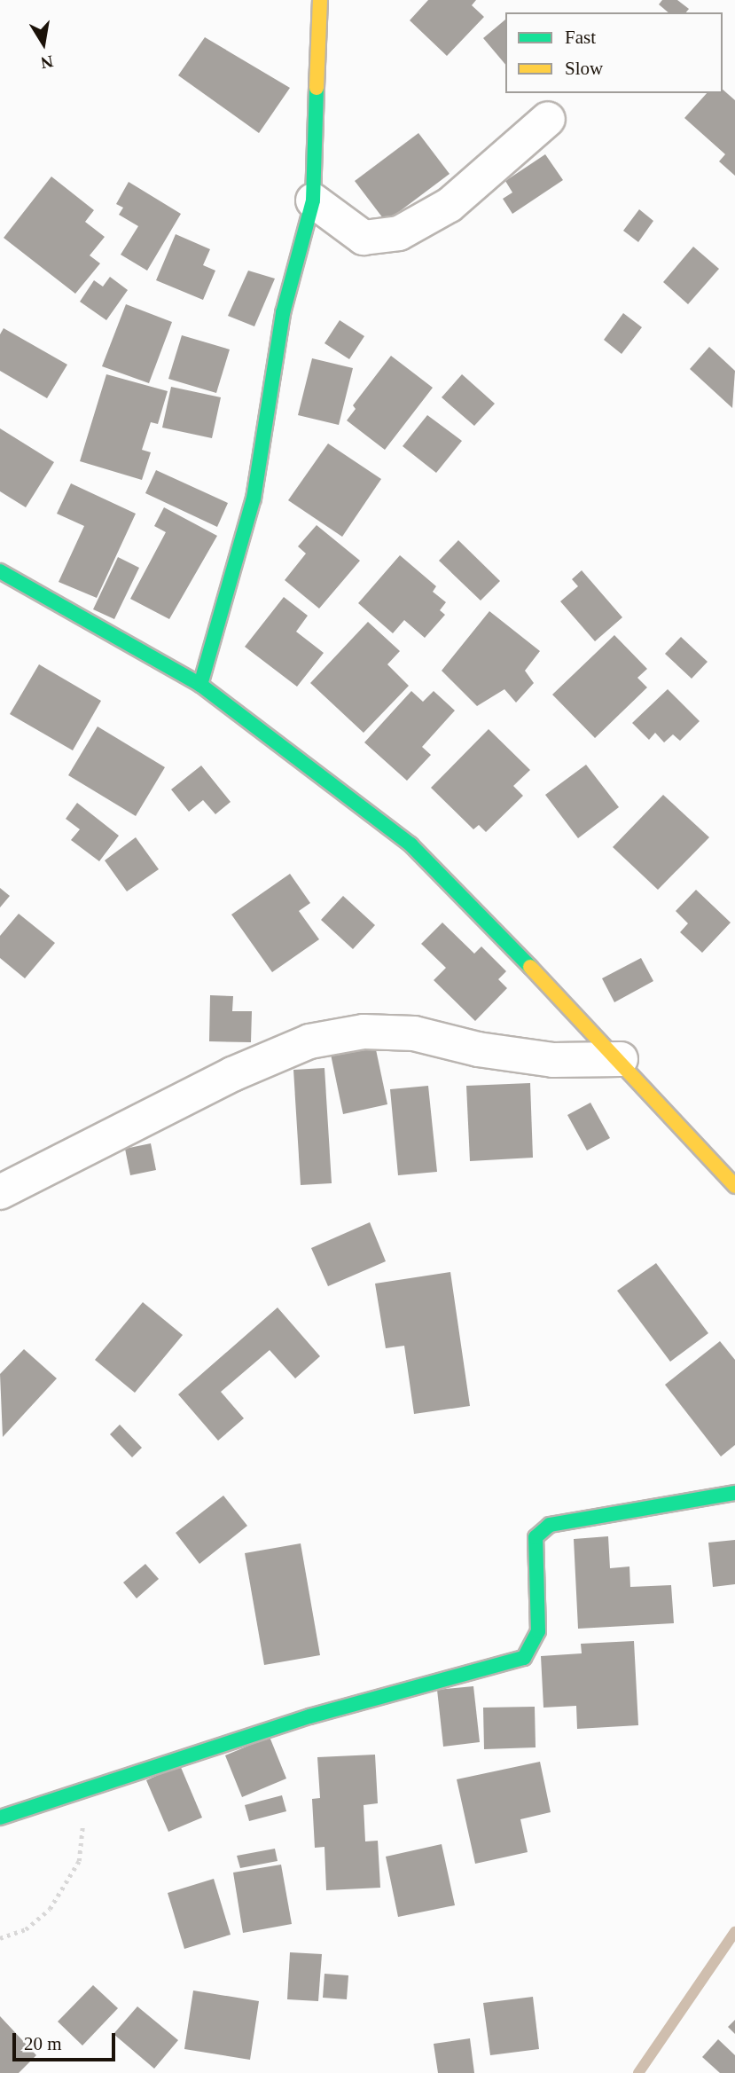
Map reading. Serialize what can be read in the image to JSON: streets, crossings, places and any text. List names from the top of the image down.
{
  "legend": ["Fast", "Slow"],
  "scale_bar": "20 m",
  "north": "bottom"
}
